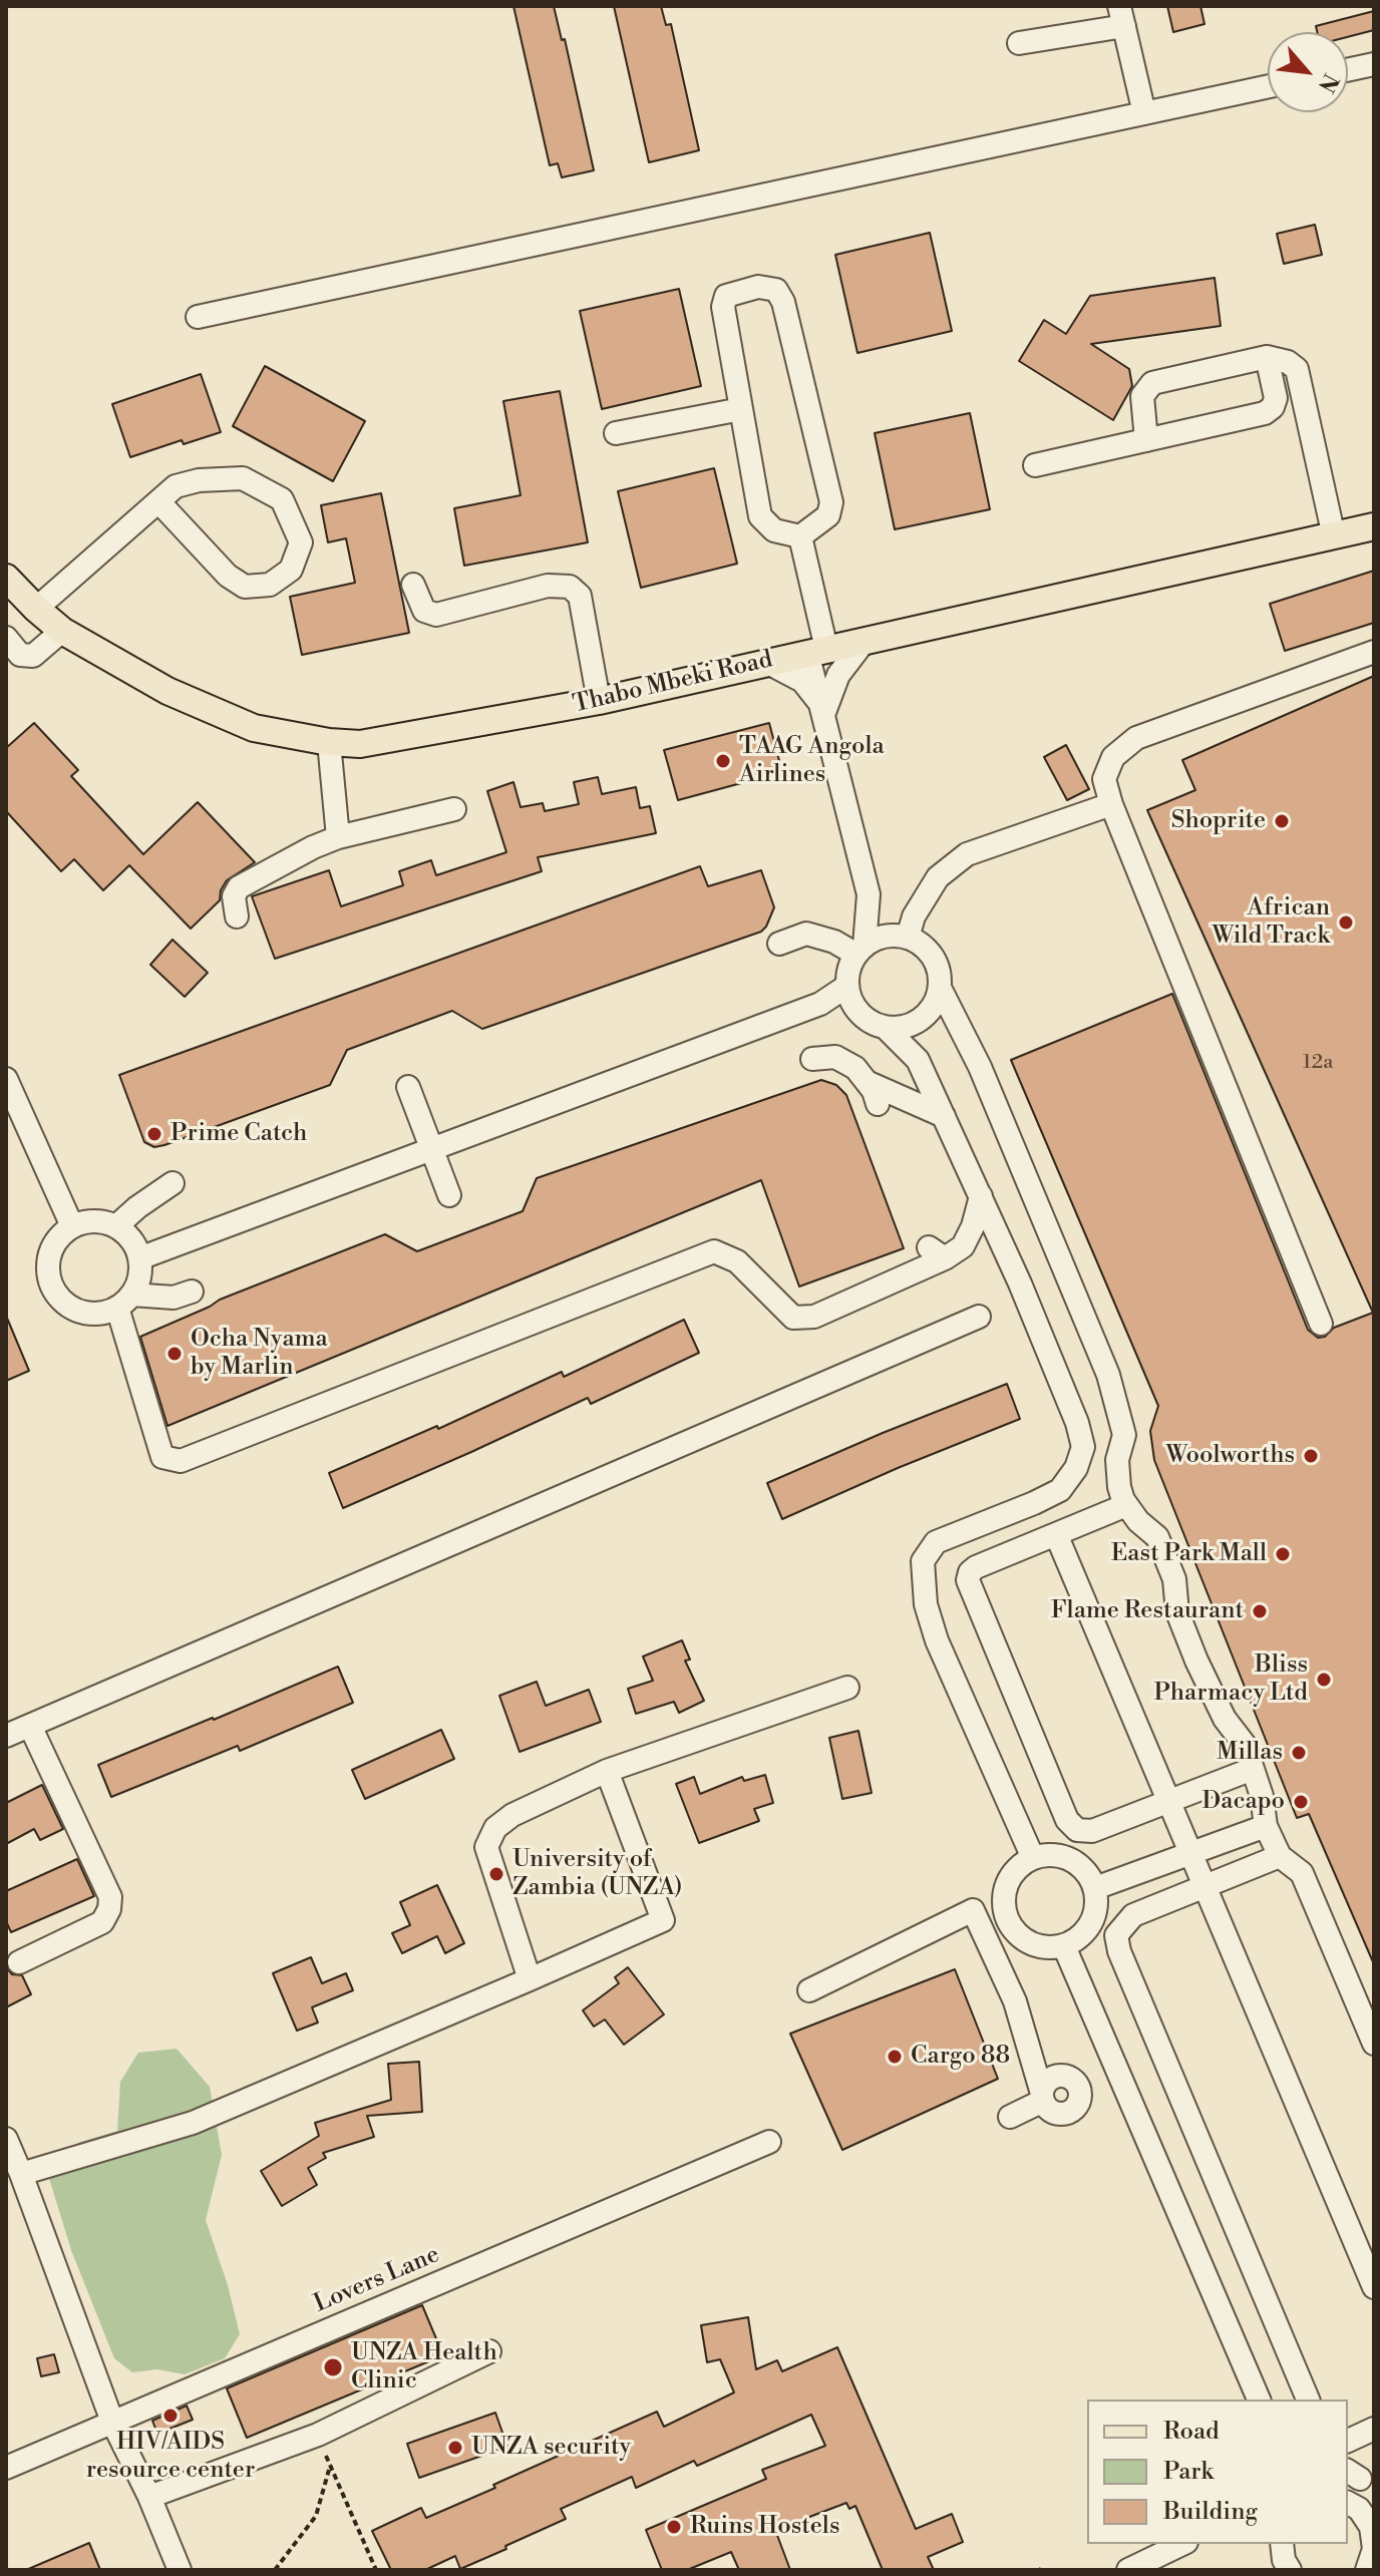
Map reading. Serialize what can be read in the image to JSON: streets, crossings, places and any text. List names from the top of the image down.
{
  "streets": {
    "main road": ["Thabo Mbeki Road"],
    "street": ["Lovers Lane"]
  },
  "places": [
    "TAAG Angola Airlines",
    "Shoprite",
    "African Wild Track",
    "Prime Catch",
    "Ocha Nyama by Marlin",
    "Woolworths",
    "East Park Mall",
    "Flame Restaurant",
    "Bliss Pharmacy Ltd",
    "Millas",
    "Dacapo",
    "University of Zambia (UNZA)",
    "Cargo 88",
    "UNZA Health Clinic",
    "HIV/AIDS resource center",
    "UNZA security",
    "Ruins Hostels"
  ],
  "house_numbers": ["12a"],
  "legend": ["Road", "Park", "Building"],
  "north": "bottom right"
}
